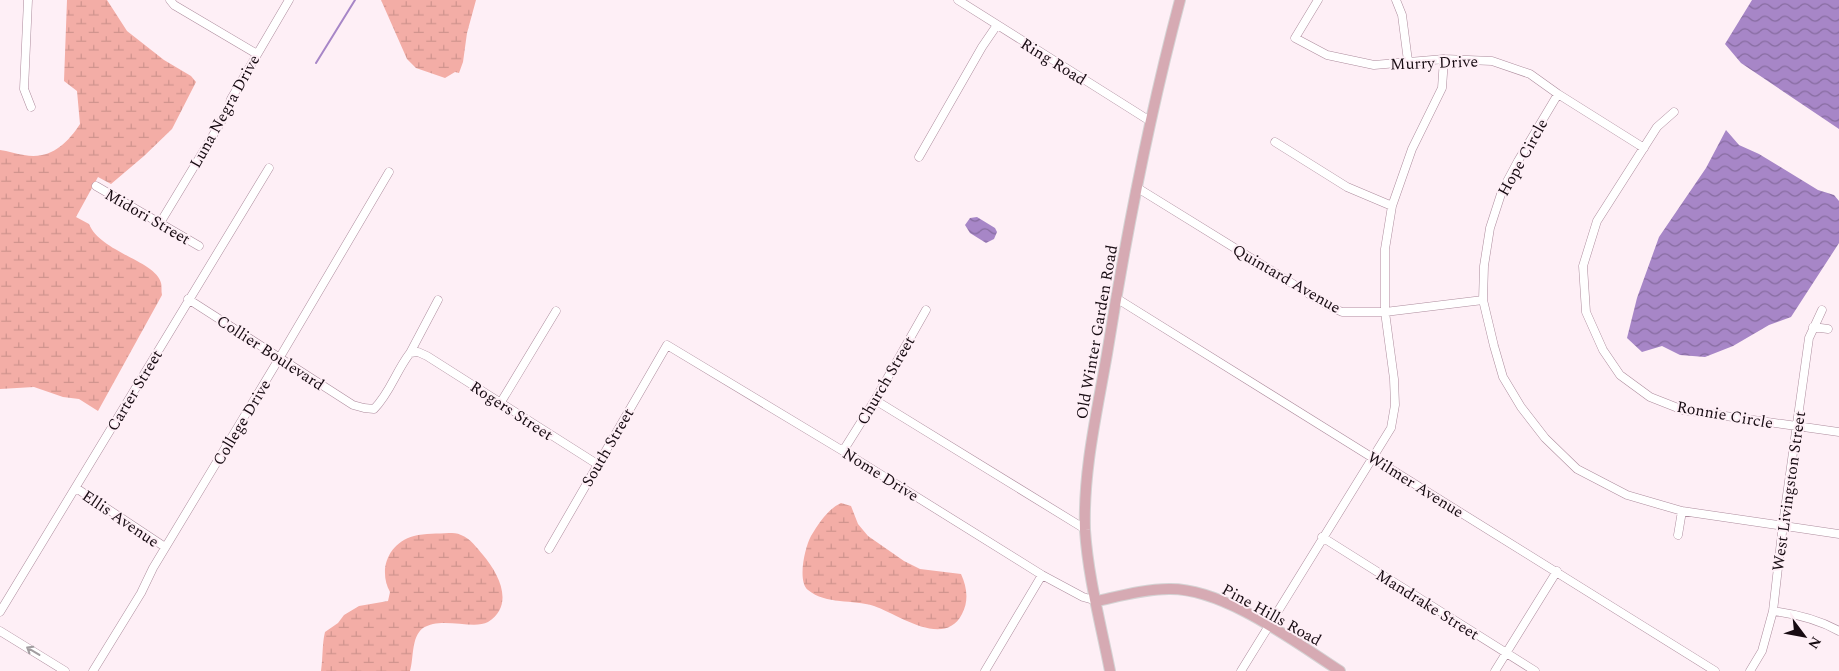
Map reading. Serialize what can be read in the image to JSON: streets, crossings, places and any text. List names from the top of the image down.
{
  "streets": {
    "main road": ["Old Winter Garden Road", "Pine Hills Road"],
    "street": [
      "Ring Road",
      "Murry Drive",
      "Luna Negra Drive",
      "Hope Circle",
      "Midori Street",
      "Quintard Avenue",
      "Collier Boulevard",
      "Church Street",
      "Carter Street",
      "Rogers Street",
      "Ronnie Circle",
      "College Drive",
      "South Street",
      "Nome Drive",
      "Wilmer Avenue",
      "West Livingston Street",
      "Ellis Avenue",
      "Mandrake Street"
    ]
  },
  "crossings": [
    ["Ring Road", "Old Winter Garden Road"],
    ["Murry Drive", "Hope Circle"],
    ["Murry Drive", "Ronnie Circle"],
    ["Luna Negra Drive", "Midori Street"],
    ["Hope Circle", "Quintard Avenue"],
    ["Hope Circle", "West Livingston Street"],
    ["Quintard Avenue", "Old Winter Garden Road"],
    ["Old Winter Garden Road", "Nome Drive"],
    ["Old Winter Garden Road", "Wilmer Avenue"],
    ["Old Winter Garden Road", "Pine Hills Road"],
    ["Collier Boulevard", "Carter Street"],
    ["Collier Boulevard", "Rogers Street"],
    ["Collier Boulevard", "College Drive"],
    ["Church Street", "Nome Drive"],
    ["Carter Street", "Ellis Avenue"],
    ["Rogers Street", "South Street"],
    ["Ronnie Circle", "West Livingston Street"],
    ["College Drive", "Ellis Avenue"],
    ["South Street", "Nome Drive"],
    ["Nome Drive", "Pine Hills Road"]
  ],
  "north": "bottom right"
}
